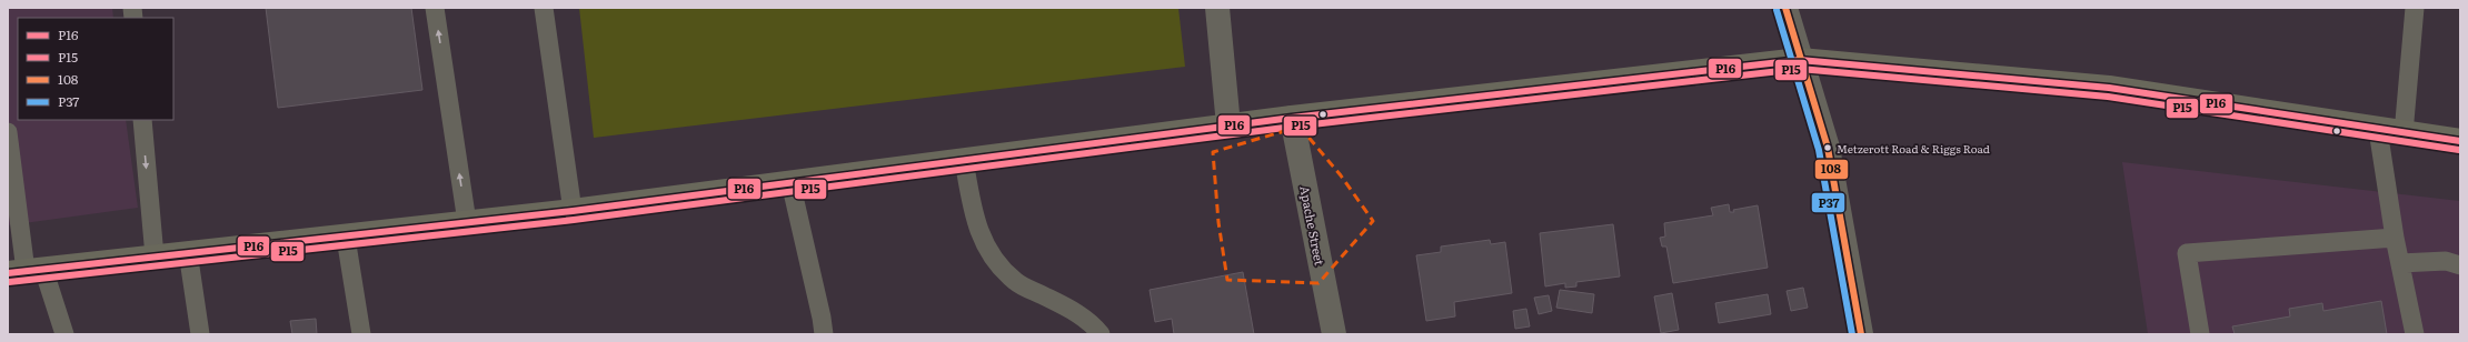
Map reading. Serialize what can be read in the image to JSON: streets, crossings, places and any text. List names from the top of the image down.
{
  "streets": {
    "street": ["Apache Street"]
  },
  "places": ["Metzerott Road & Riggs Road"],
  "lines": [
    "transit line 108",
    "transit line P37",
    "transit line P16",
    "transit line P15"
  ],
  "legend": [
    "P16",
    "P15",
    "108",
    "P37"
  ]
}
